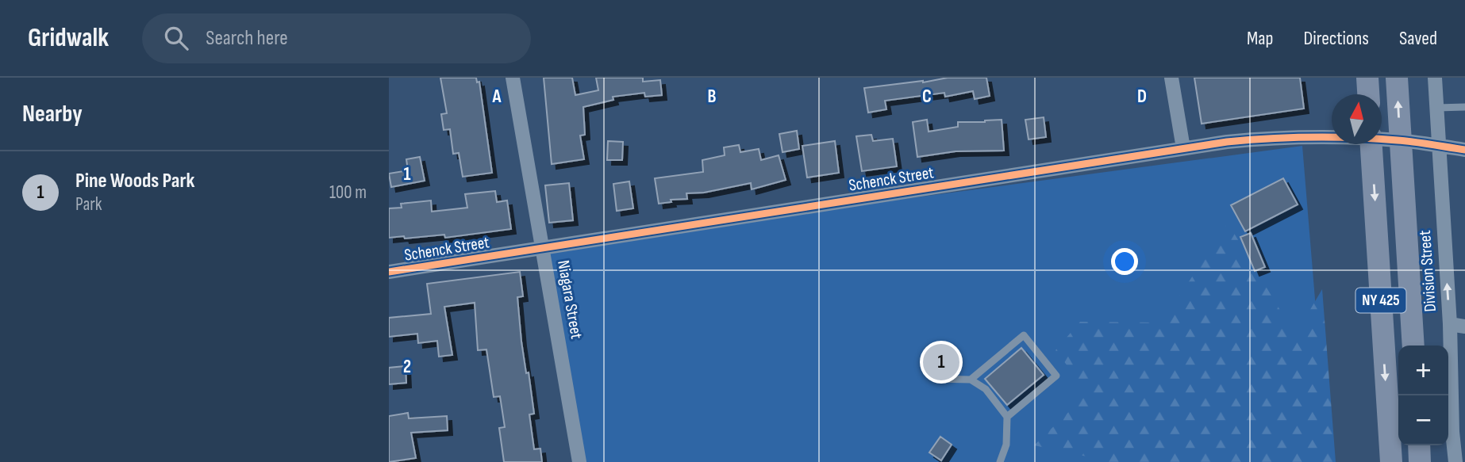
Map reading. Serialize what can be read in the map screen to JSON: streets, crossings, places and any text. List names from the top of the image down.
{
  "streets": {
    "main road": ["NY 425"],
    "street": ["Schenck Street", "Division Street", "Niagara Street"]
  },
  "crossings": [
    ["Schenck Street", "Division Street"],
    ["Schenck Street", "Niagara Street"],
    ["Schenck Street", "NY 425"]
  ],
  "one_way": ["Division Street"],
  "north": "top",
  "page": {
    "header": "Gridwalk",
    "search": "Search here",
    "nav": ["Map", "Directions", "Saved"],
    "heading": "Nearby",
    "list": [
      {
        "mark": "1",
        "name": "Pine Woods Park",
        "note": "Park",
        "value": "100 m"
      }
    ],
    "pins": "1",
    "map_buttons": ["+", "−"]
  },
  "grid": {
    "columns": [
      "A",
      "B",
      "C",
      "D"
    ],
    "rows": ["1", "2"]
  }
}
